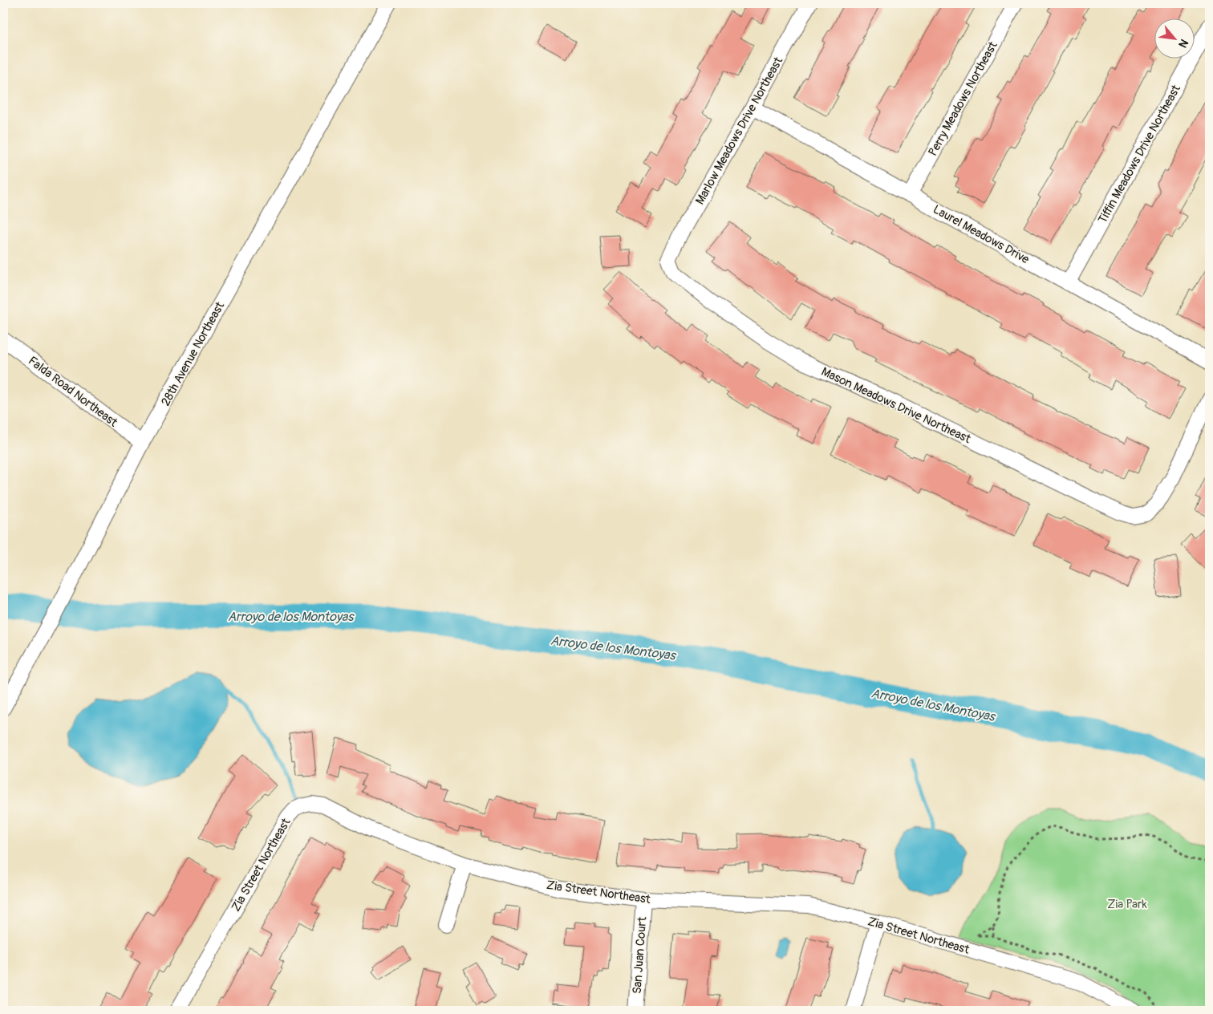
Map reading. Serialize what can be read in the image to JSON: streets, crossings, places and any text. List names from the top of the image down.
{
  "streets": {
    "street": [
      "Perry Meadows Northeast",
      "Marlow Meadows Drive Northeast",
      "Tiffin Meadows Drive Northeast",
      "Laurel Meadows Drive",
      "28th Avenue Northeast",
      "Falda Road Northeast",
      "Mason Meadows Drive Northeast",
      "Zia Street Northeast",
      "San Juan Court"
    ]
  },
  "crossings": [
    ["Perry Meadows Northeast", "Laurel Meadows Drive"],
    ["Marlow Meadows Drive Northeast", "Laurel Meadows Drive"],
    ["Marlow Meadows Drive Northeast", "Mason Meadows Drive Northeast"],
    ["Tiffin Meadows Drive Northeast", "Laurel Meadows Drive"],
    ["28th Avenue Northeast", "Falda Road Northeast"],
    ["Zia Street Northeast", "San Juan Court"]
  ],
  "water": ["Arroyo de los Montoyas"],
  "parks": ["Zia Park"],
  "north": "bottom right"
}
